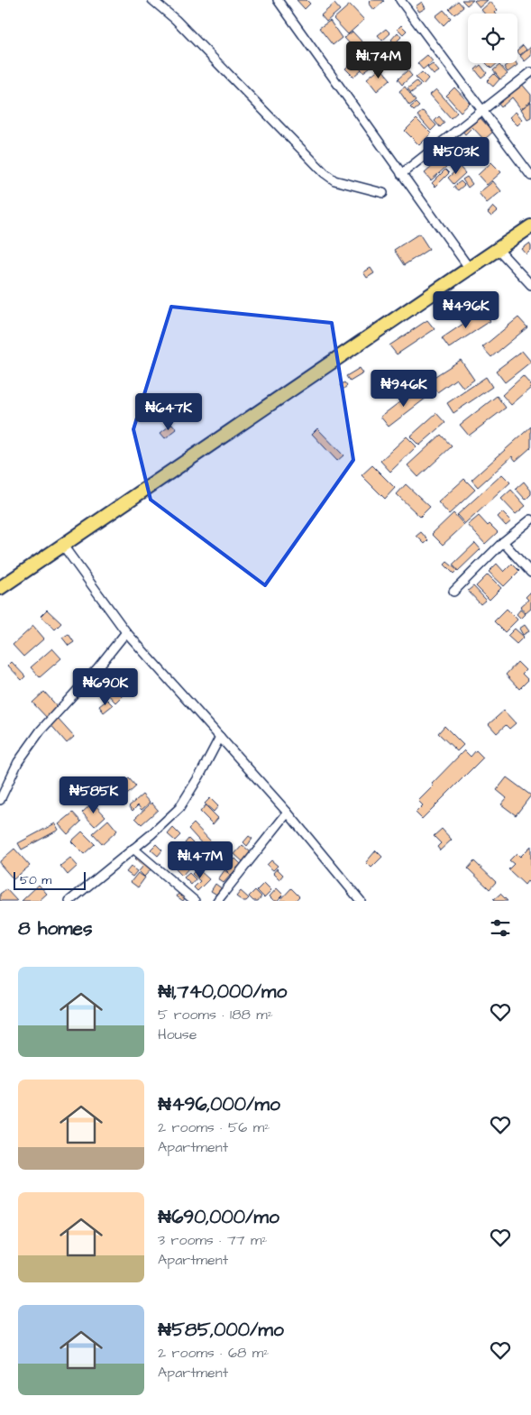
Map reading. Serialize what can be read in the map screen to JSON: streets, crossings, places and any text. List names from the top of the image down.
{
  "scale_bar": "50 m",
  "page": {
    "price": [
      "₦1.74M",
      "₦503K",
      "₦496K",
      "₦946K",
      "₦647K",
      "₦690K",
      "₦585K",
      "₦1.47M"
    ],
    "scale": "50 m",
    "heading": "8 homes",
    "list": [
      {
        "name": "₦1,740,000/mo",
        "note": "5 rooms · 188 m² · House"
      },
      {
        "name": "₦496,000/mo",
        "note": "2 rooms · 56 m² · Apartment"
      },
      {
        "name": "₦690,000/mo",
        "note": "3 rooms · 77 m² · Apartment"
      },
      {
        "name": "₦585,000/mo",
        "note": "2 rooms · 68 m² · Apartment"
      }
    ]
  }
}
